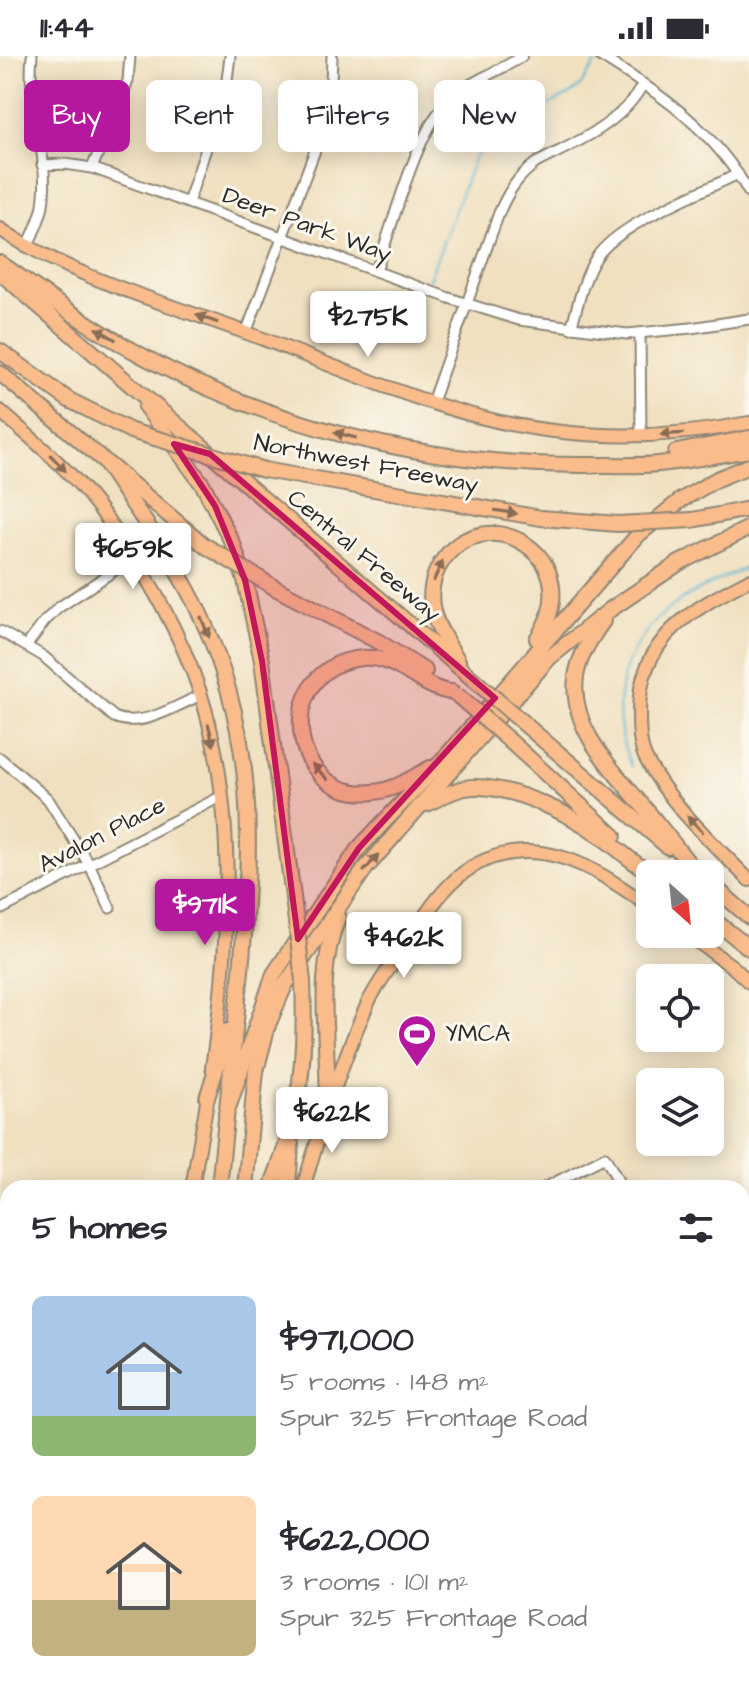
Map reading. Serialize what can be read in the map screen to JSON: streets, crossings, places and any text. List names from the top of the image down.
{
  "streets": {
    "highway": ["Northwest Freeway", "Central Freeway"],
    "street": ["Deer Park Way", "Avalon Place"]
  },
  "places": {
    "sports": ["YMCA"]
  },
  "north": "bottom right",
  "page": {
    "status": "11:44",
    "chip": [
      "Buy",
      "Rent",
      "Filters",
      "New"
    ],
    "price": [
      "$275K",
      "$659K",
      "$971K",
      "$462K",
      "$622K"
    ],
    "heading": "5 homes",
    "list": [
      {
        "name": "$971,000",
        "note": "5 rooms · 148 m² · Spur 325 Frontage Road"
      },
      {
        "name": "$622,000",
        "note": "3 rooms · 101 m² · Spur 325 Frontage Road"
      }
    ]
  }
}
